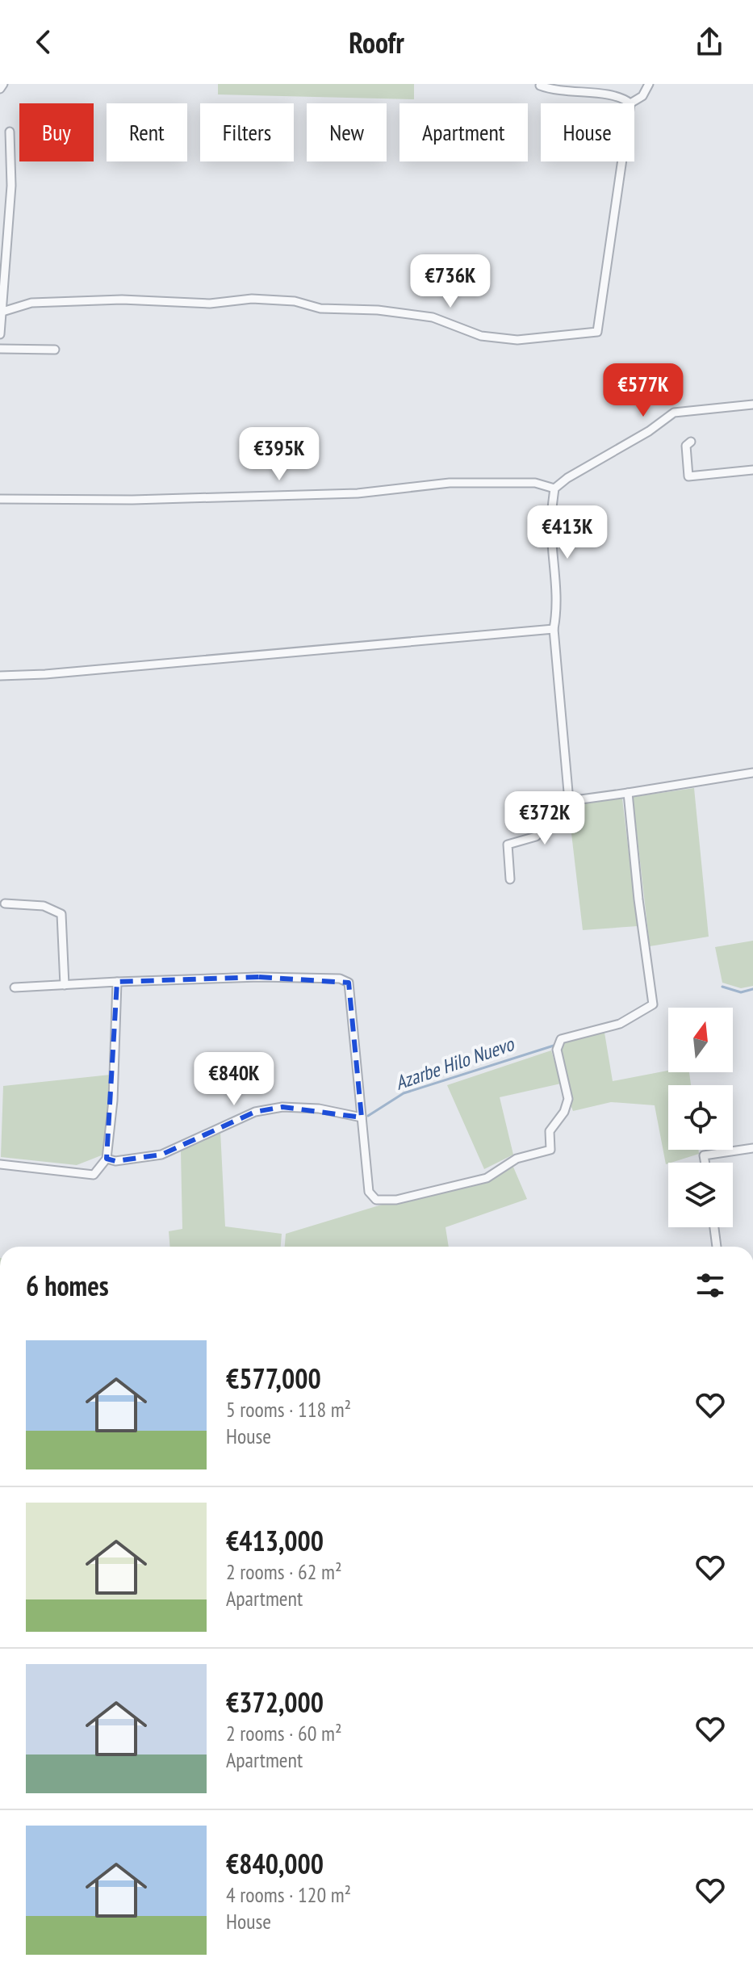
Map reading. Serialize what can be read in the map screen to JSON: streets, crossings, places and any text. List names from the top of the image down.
{
  "water": ["Azarbe Hilo Nuevo"],
  "north": "top",
  "page": {
    "header": "Roofr",
    "chip": [
      "Buy",
      "Rent",
      "Filters",
      "New",
      "Apartment",
      "House"
    ],
    "price": [
      "€736K",
      "€577K",
      "€395K",
      "€413K",
      "€372K",
      "€840K"
    ],
    "heading": "6 homes",
    "list": [
      {
        "name": "€577,000",
        "note": "5 rooms · 118 m² · House"
      },
      {
        "name": "€413,000",
        "note": "2 rooms · 62 m² · Apartment"
      },
      {
        "name": "€372,000",
        "note": "2 rooms · 60 m² · Apartment"
      },
      {
        "name": "€840,000",
        "note": "4 rooms · 120 m² · House"
      }
    ]
  }
}
